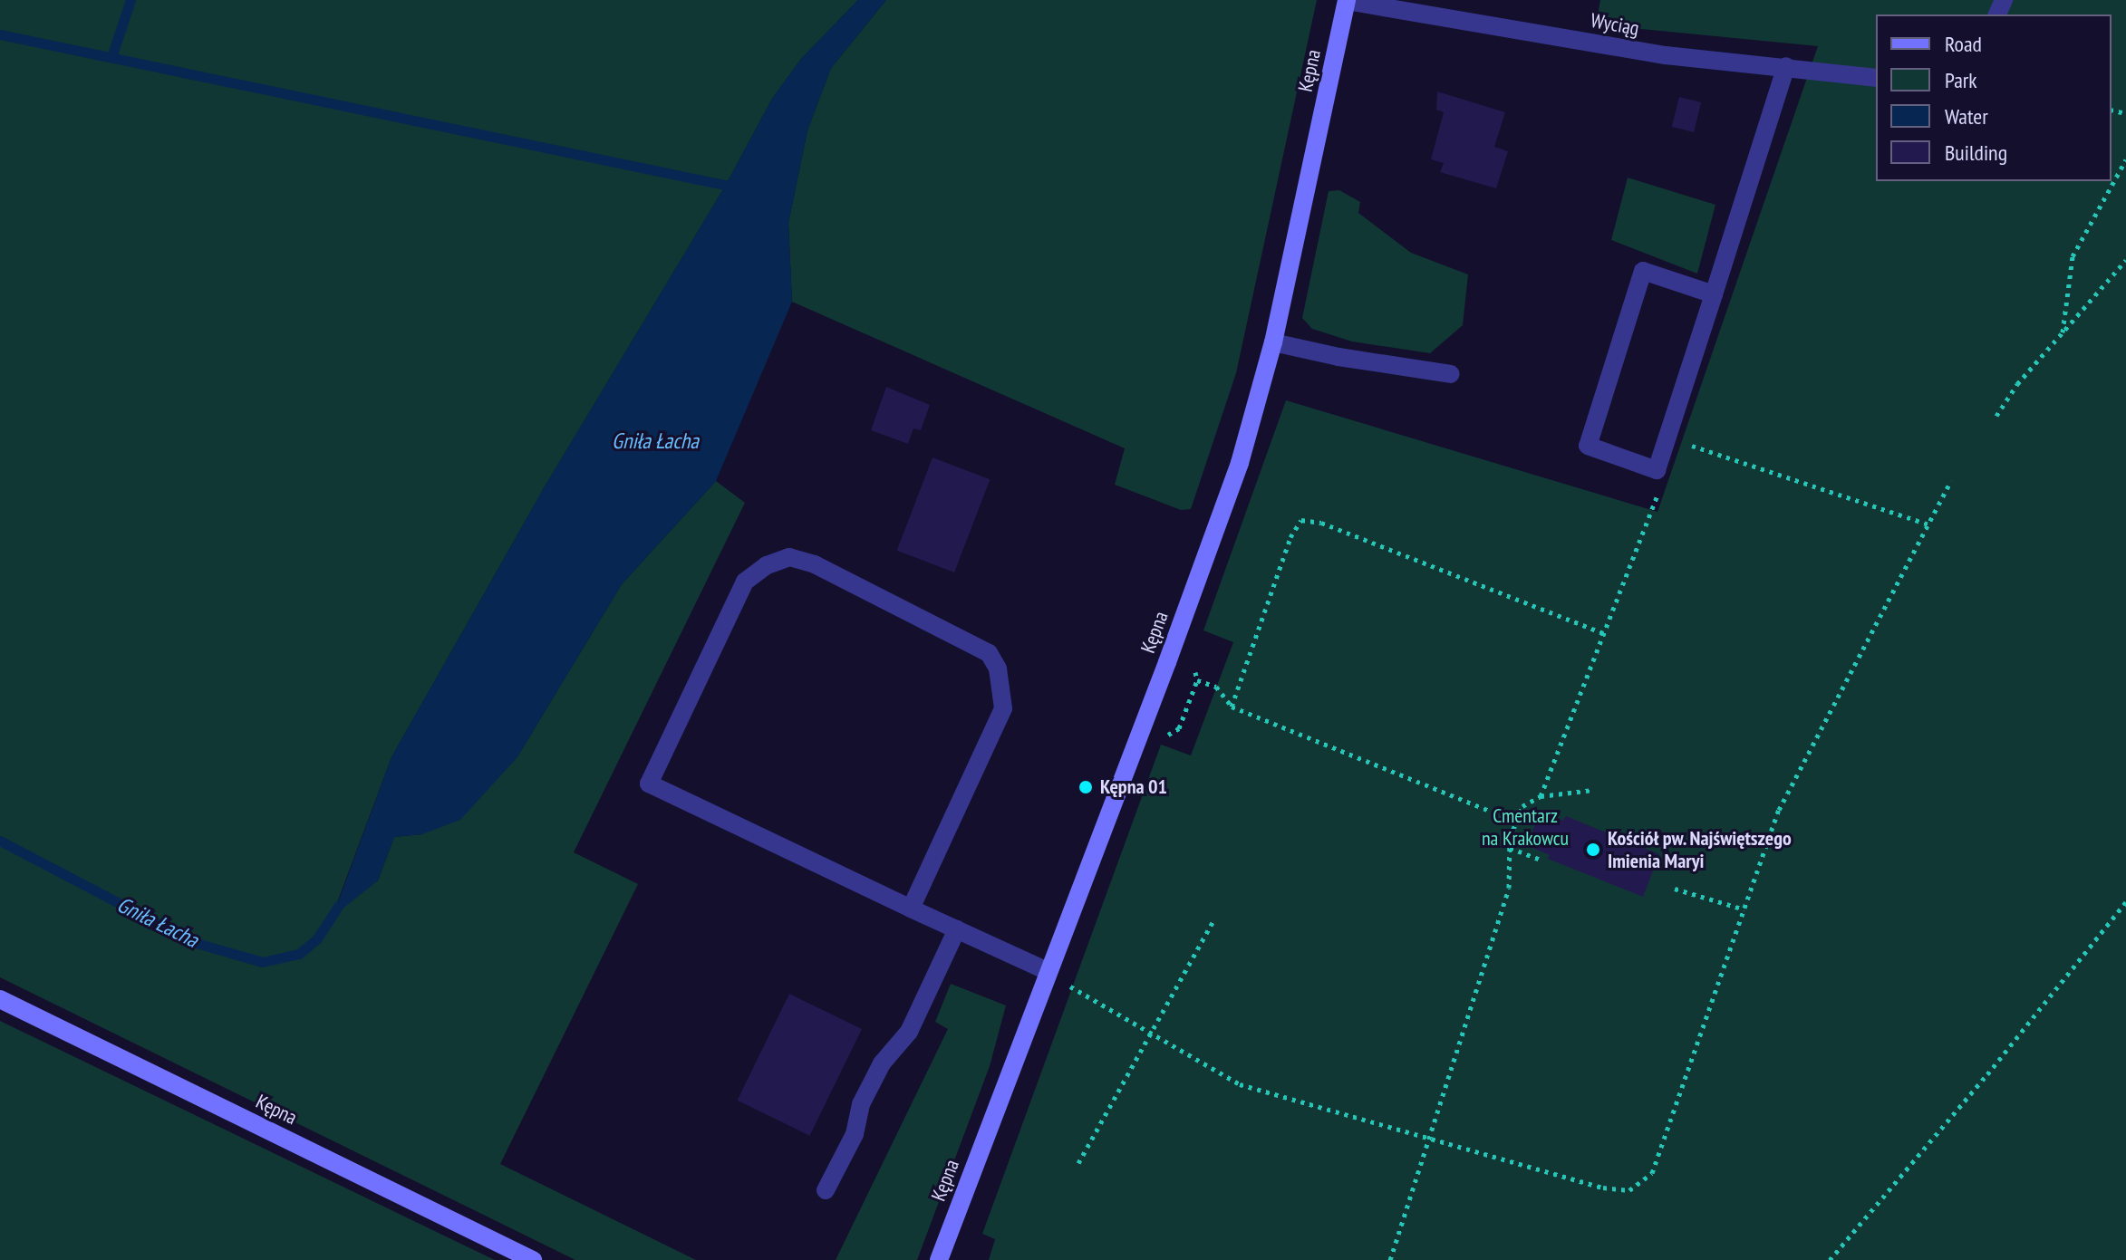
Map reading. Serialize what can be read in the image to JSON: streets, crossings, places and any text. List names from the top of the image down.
{
  "streets": {
    "street": ["Wyciąg", "Kępna"]
  },
  "crossings": [
    ["Wyciąg", "Kępna"]
  ],
  "water": ["Gniła Łacha"],
  "parks": ["Cmentarz na Krakowcu"],
  "places": ["Kępna 01", "Kościół pw. Najświętszego Imienia Maryi"],
  "legend": [
    "Road",
    "Park",
    "Water",
    "Building"
  ]
}
